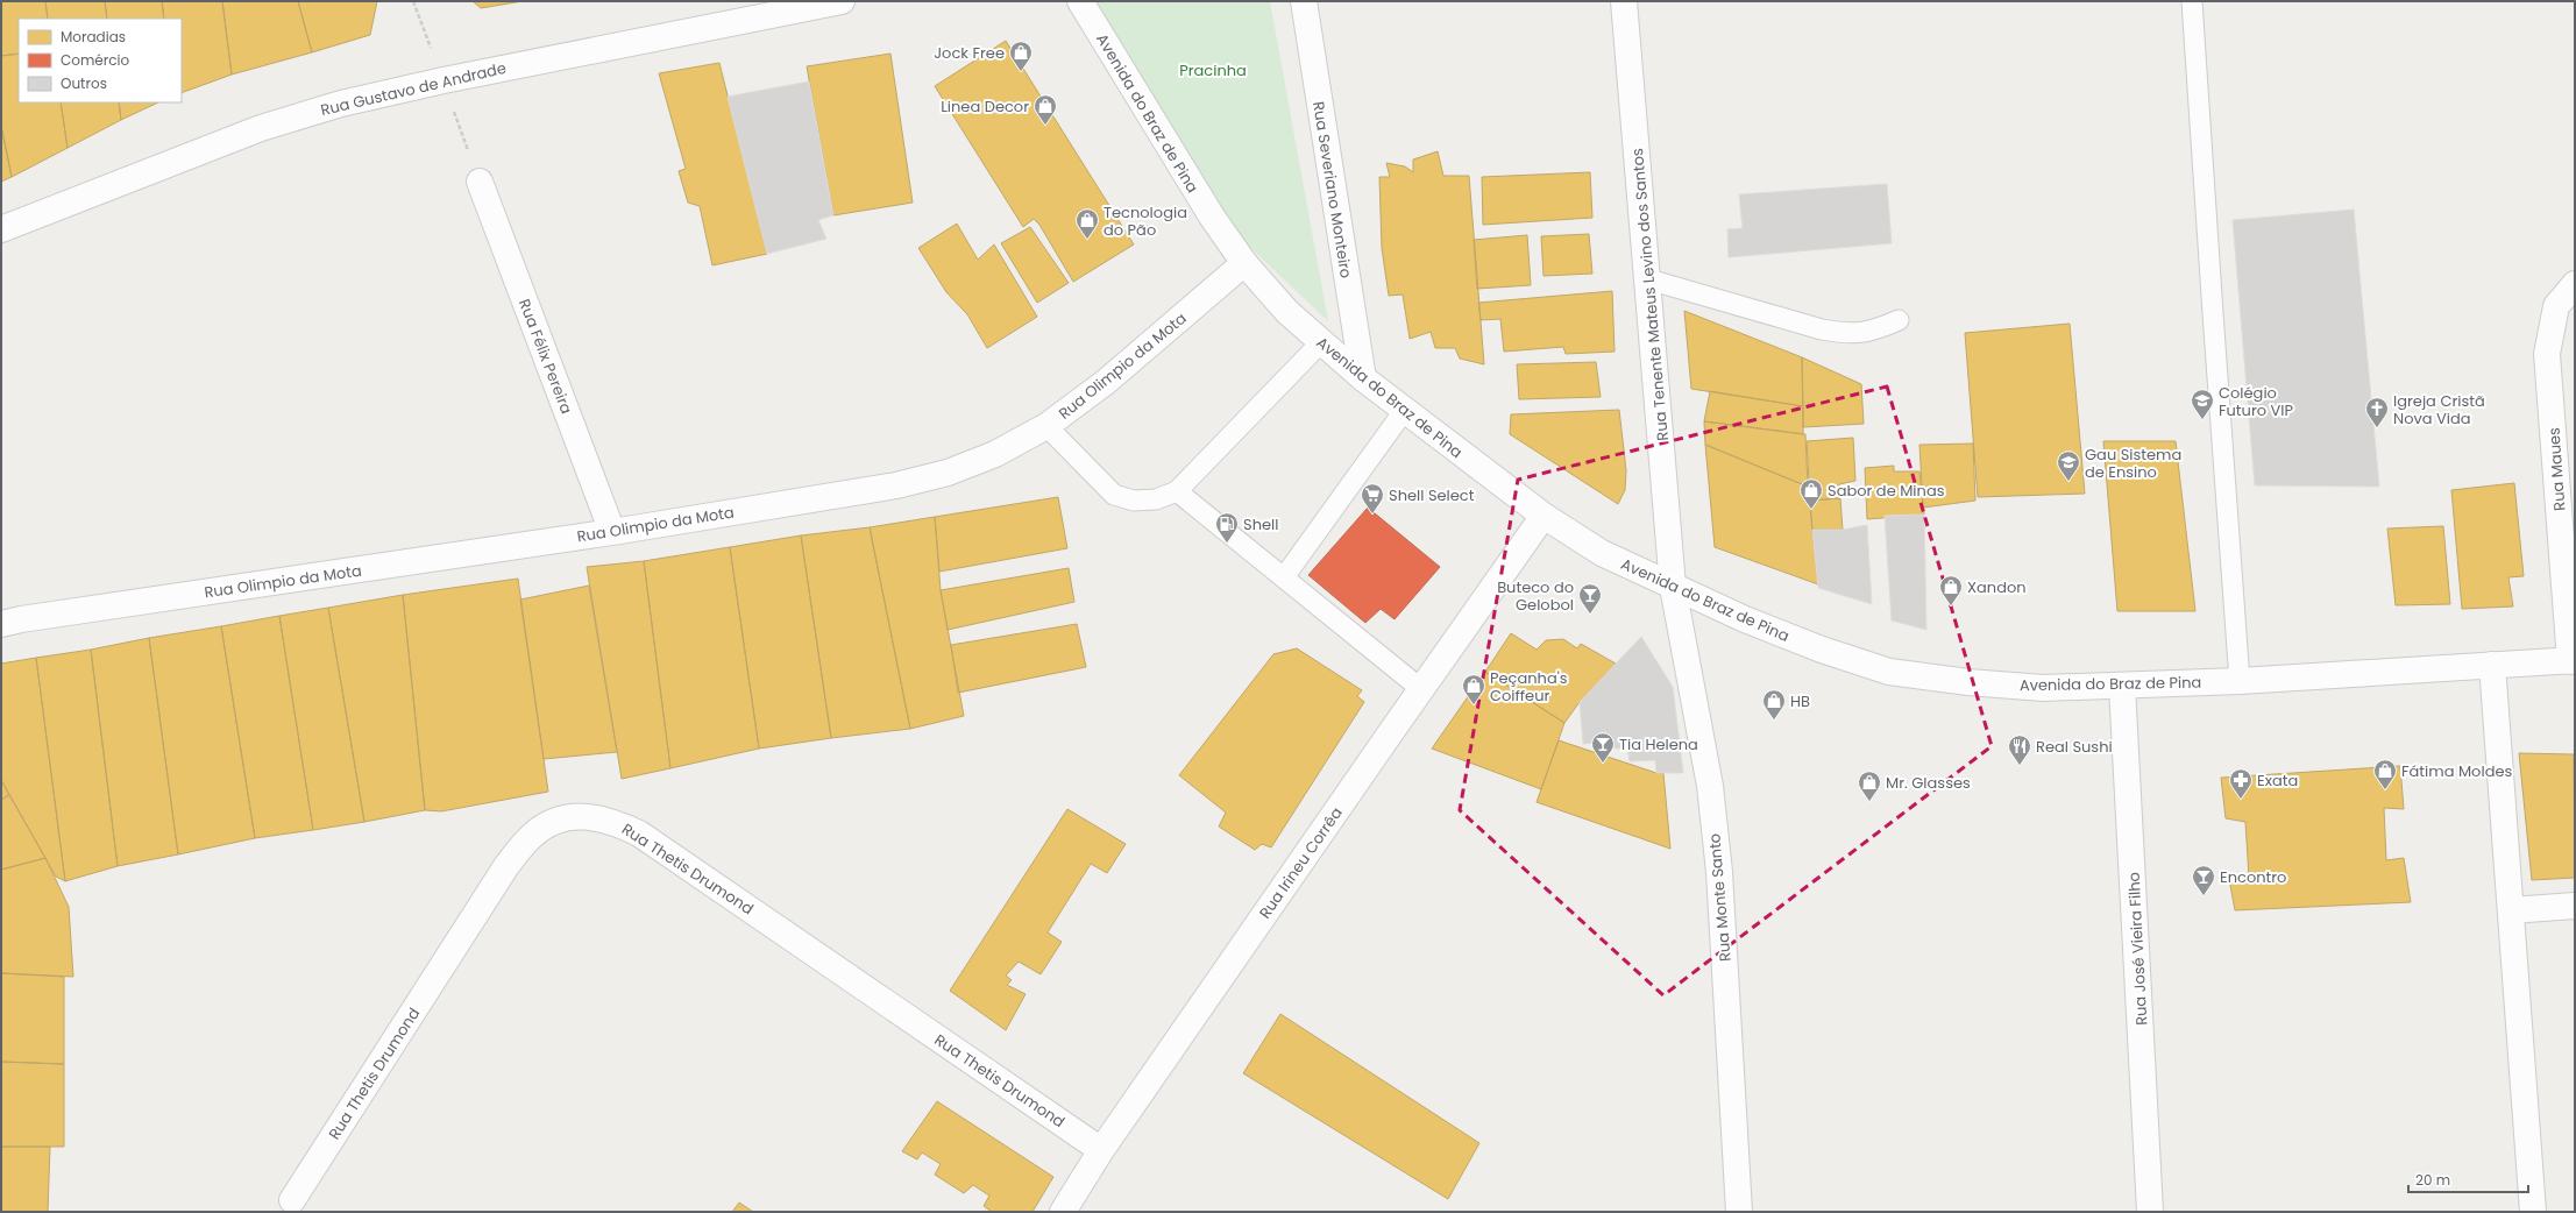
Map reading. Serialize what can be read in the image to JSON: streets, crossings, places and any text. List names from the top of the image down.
{
  "streets": {
    "street": [
      "Rua Gustavo de Andrade",
      "Avenida do Braz de Pina",
      "Rua Severiano Monteiro",
      "Rua Tenente Mateus Levino dos Santos",
      "Rua Félix Pereira",
      "Rua Olimpio da Mota",
      "Rua Maues",
      "Rua Irineu Corrêa",
      "Rua Thetis Drumond",
      "Rua Monte Santo",
      "Rua José Vieira Filho"
    ]
  },
  "crossings": [
    ["Avenida do Braz de Pina", "Rua Severiano Monteiro"],
    ["Avenida do Braz de Pina", "Rua Tenente Mateus Levino dos Santos"],
    ["Avenida do Braz de Pina", "Rua Olimpio da Mota"],
    ["Avenida do Braz de Pina", "Rua Maues"],
    ["Avenida do Braz de Pina", "Rua Irineu Corrêa"],
    ["Avenida do Braz de Pina", "Rua Monte Santo"],
    ["Avenida do Braz de Pina", "Rua José Vieira Filho"],
    ["Rua Tenente Mateus Levino dos Santos", "Rua Monte Santo"],
    ["Rua Félix Pereira", "Rua Olimpio da Mota"],
    ["Rua Irineu Corrêa", "Rua Thetis Drumond"]
  ],
  "parks": ["Pracinha"],
  "places": {
    "shop": [
      "Jock Free",
      "Linea Decor",
      "Tecnologia do Pão",
      "Sabor de Minas",
      "Xandon",
      "Peçanha's Coiffeur",
      "HB",
      "Fátima Moldes",
      "Mr. Glasses"
    ],
    "school or university": ["Colégio Futuro VIP", "Gau Sistema de Ensino"],
    "church": ["Igreja Cristã Nova Vida"],
    "supermarket": ["Shell Select"],
    "fuel station": ["Shell"],
    "bar": ["Buteco do Gelobol", "Tia Helena", "Encontro"],
    "restaurant": ["Real Sushi"],
    "pharmacy": ["Exata"]
  },
  "legend": ["Moradias", "Comércio", "Outros"],
  "scale_bar": "20 m"
}
